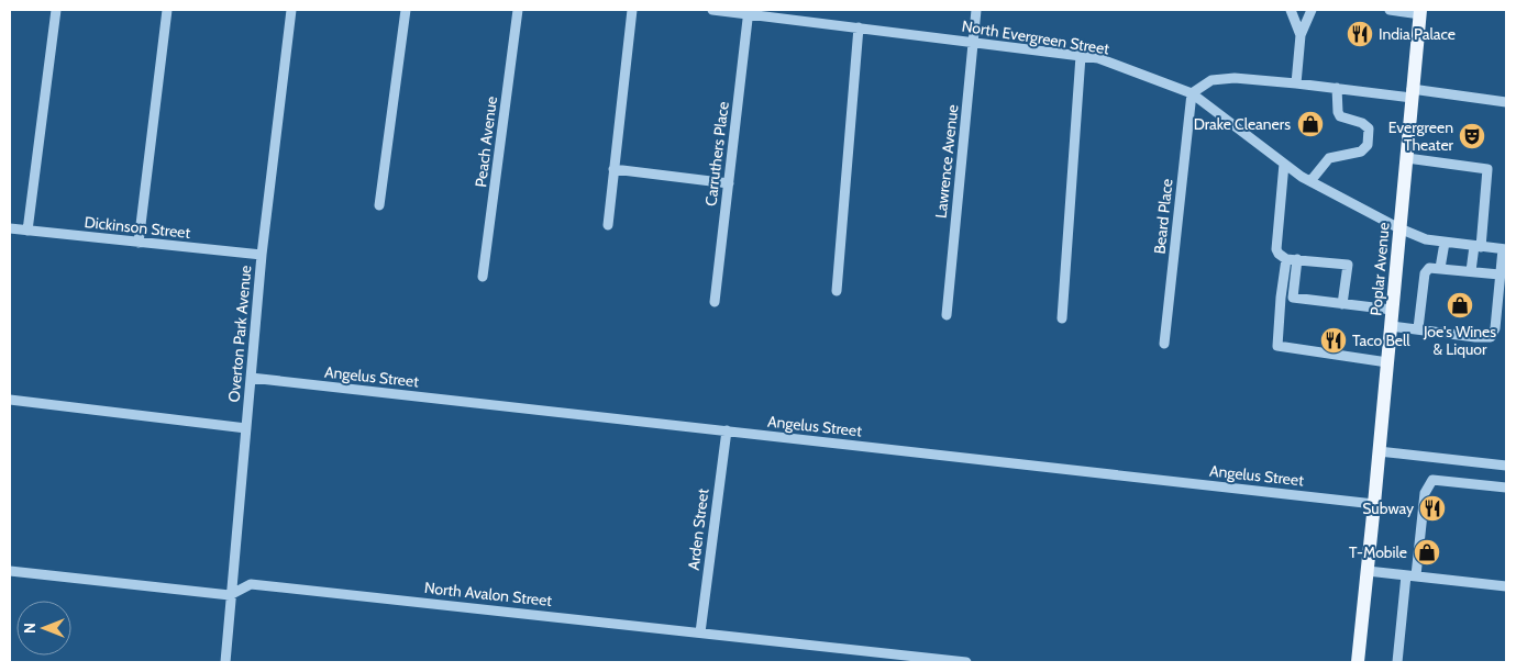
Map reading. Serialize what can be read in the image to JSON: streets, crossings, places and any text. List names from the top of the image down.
{
  "streets": {
    "main road": ["Poplar Avenue"],
    "street": [
      "North Evergreen Street",
      "Peach Avenue",
      "Carruthers Place",
      "Lawrence Avenue",
      "Beard Place",
      "Dickinson Street",
      "Overton Park Avenue",
      "Angelus Street",
      "Arden Street",
      "North Avalon Street"
    ]
  },
  "crossings": [
    ["North Evergreen Street", "Carruthers Place"],
    ["North Evergreen Street", "Lawrence Avenue"],
    ["North Evergreen Street", "Beard Place"],
    ["North Evergreen Street", "Poplar Avenue"],
    ["Dickinson Street", "Overton Park Avenue"],
    ["Poplar Avenue", "Angelus Street"],
    ["Overton Park Avenue", "Angelus Street"],
    ["Overton Park Avenue", "North Avalon Street"],
    ["Angelus Street", "Arden Street"],
    ["Arden Street", "North Avalon Street"]
  ],
  "places": {
    "restaurant": ["India Palace", "Taco Bell", "Subway"],
    "shop": ["Drake Cleaners", "Joe's Wines & Liquor", "T-Mobile"],
    "theatre": ["Evergreen Theater"]
  },
  "north": "left"
}
